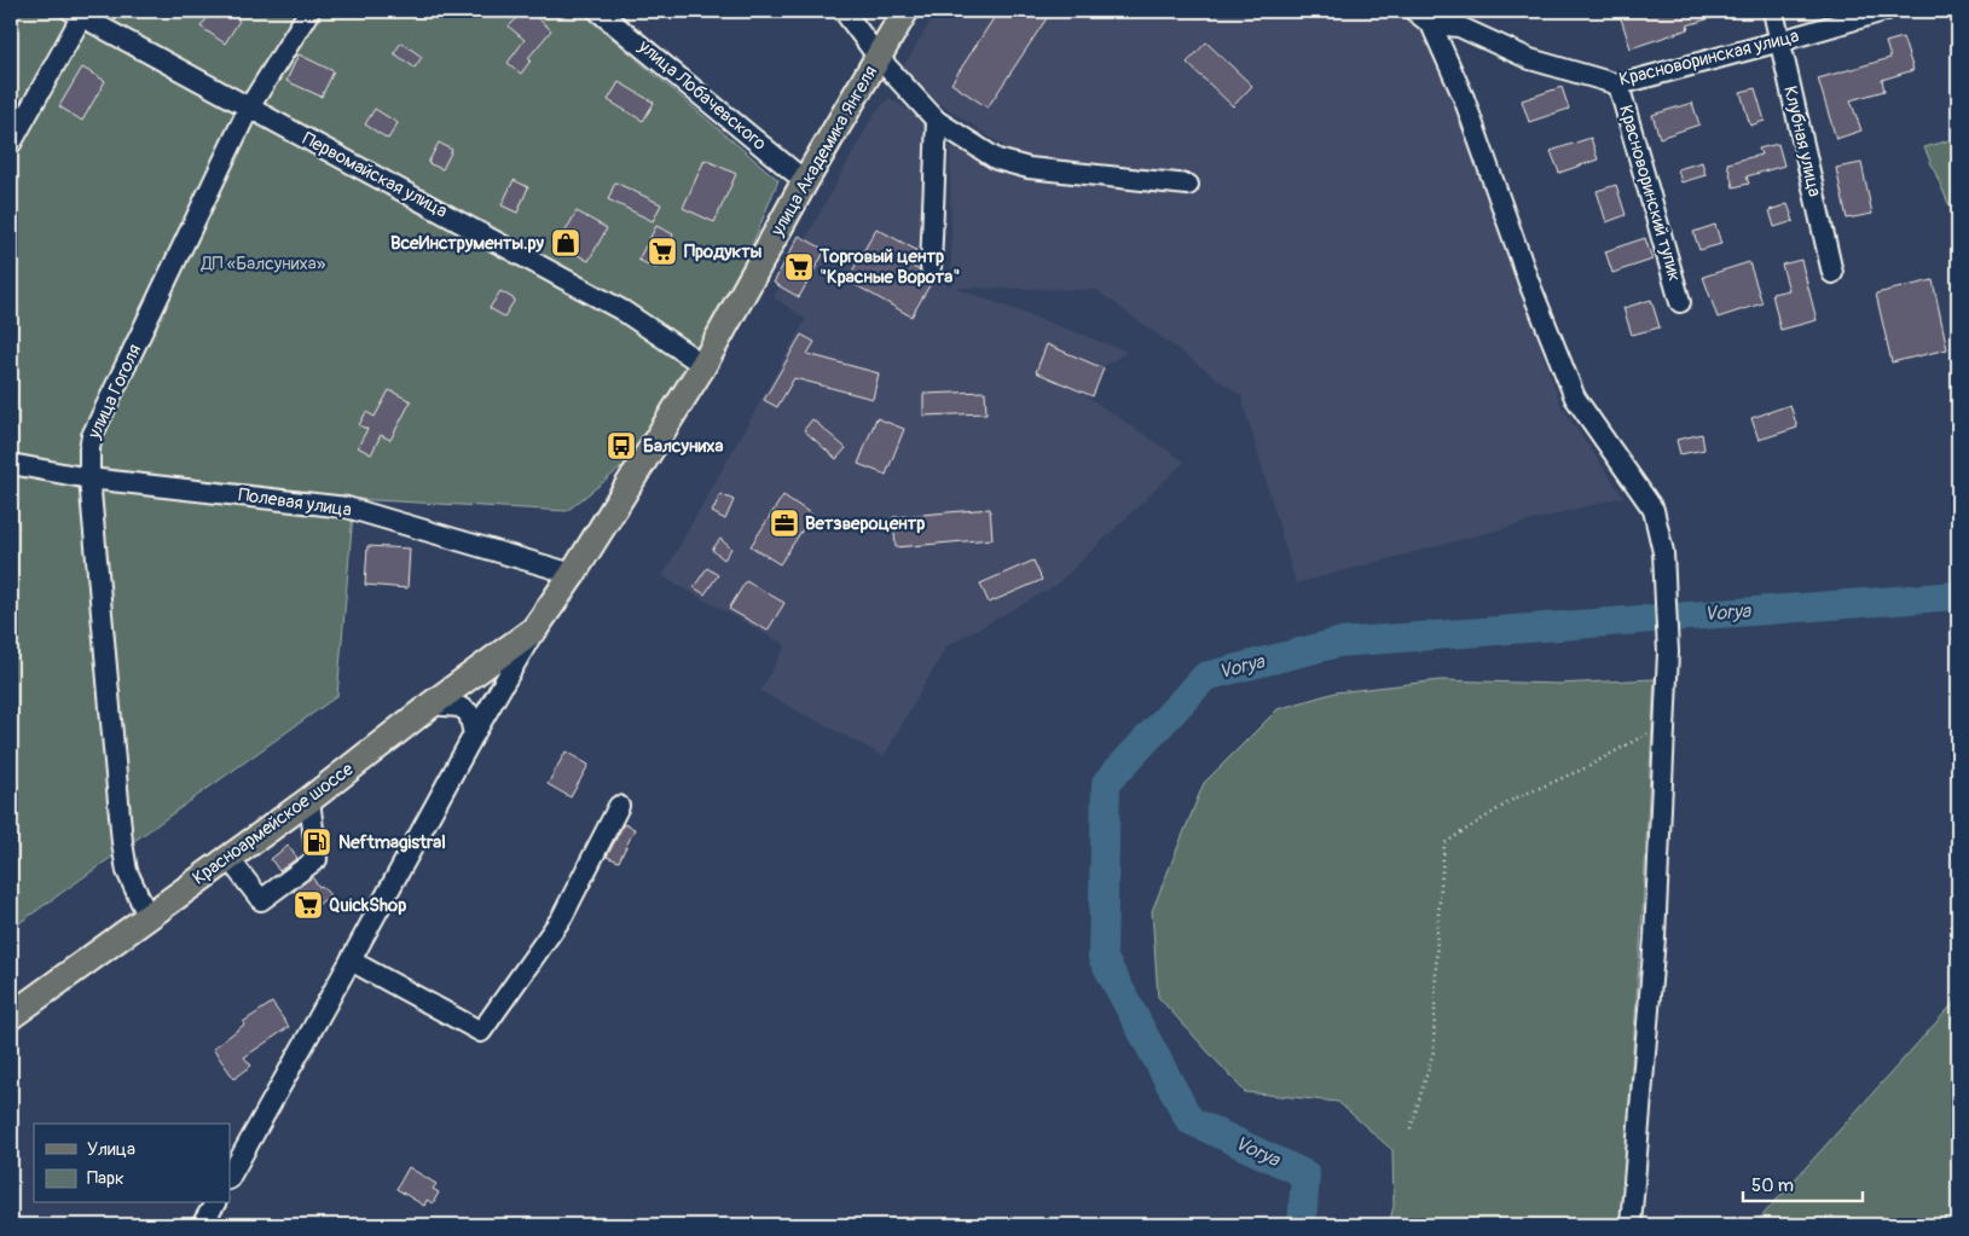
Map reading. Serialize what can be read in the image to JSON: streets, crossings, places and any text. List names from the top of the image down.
{
  "streets": {
    "main road": ["улица Академика Янгеля", "Красноармейское шоссе"],
    "street": [
      "Красноворинская улица",
      "улица Лобачевского",
      "Клубная улица",
      "Первомайская улица",
      "Красноворинский тупик",
      "улица Гоголя",
      "Полевая улица"
    ]
  },
  "crossings": [
    ["Красноворинская улица", "Клубная улица"],
    ["Красноворинская улица", "Красноворинский тупик"],
    ["улица Лобачевского", "улица Академика Янгеля"],
    ["улица Академика Янгеля", "Первомайская улица"],
    ["улица Академика Янгеля", "Полевая улица"],
    ["улица Академика Янгеля", "Красноармейское шоссе"],
    ["Первомайская улица", "улица Гоголя"],
    ["улица Гоголя", "Полевая улица"],
    ["улица Гоголя", "Красноармейское шоссе"]
  ],
  "water": ["Vorya"],
  "parks": ["ДП «Балсуниха»"],
  "places": {
    "shop": ["ВсеИнструменты.ру"],
    "supermarket": ["Продукты", "Торговый центр \"Красные Ворота\"", "QuickShop"],
    "bus stop": ["Балсуниха"],
    "office": ["Ветзвероцентр"],
    "fuel station": ["Neftmagistral"]
  },
  "legend": ["Улица", "Парк"],
  "scale_bar": "50 m"
}
